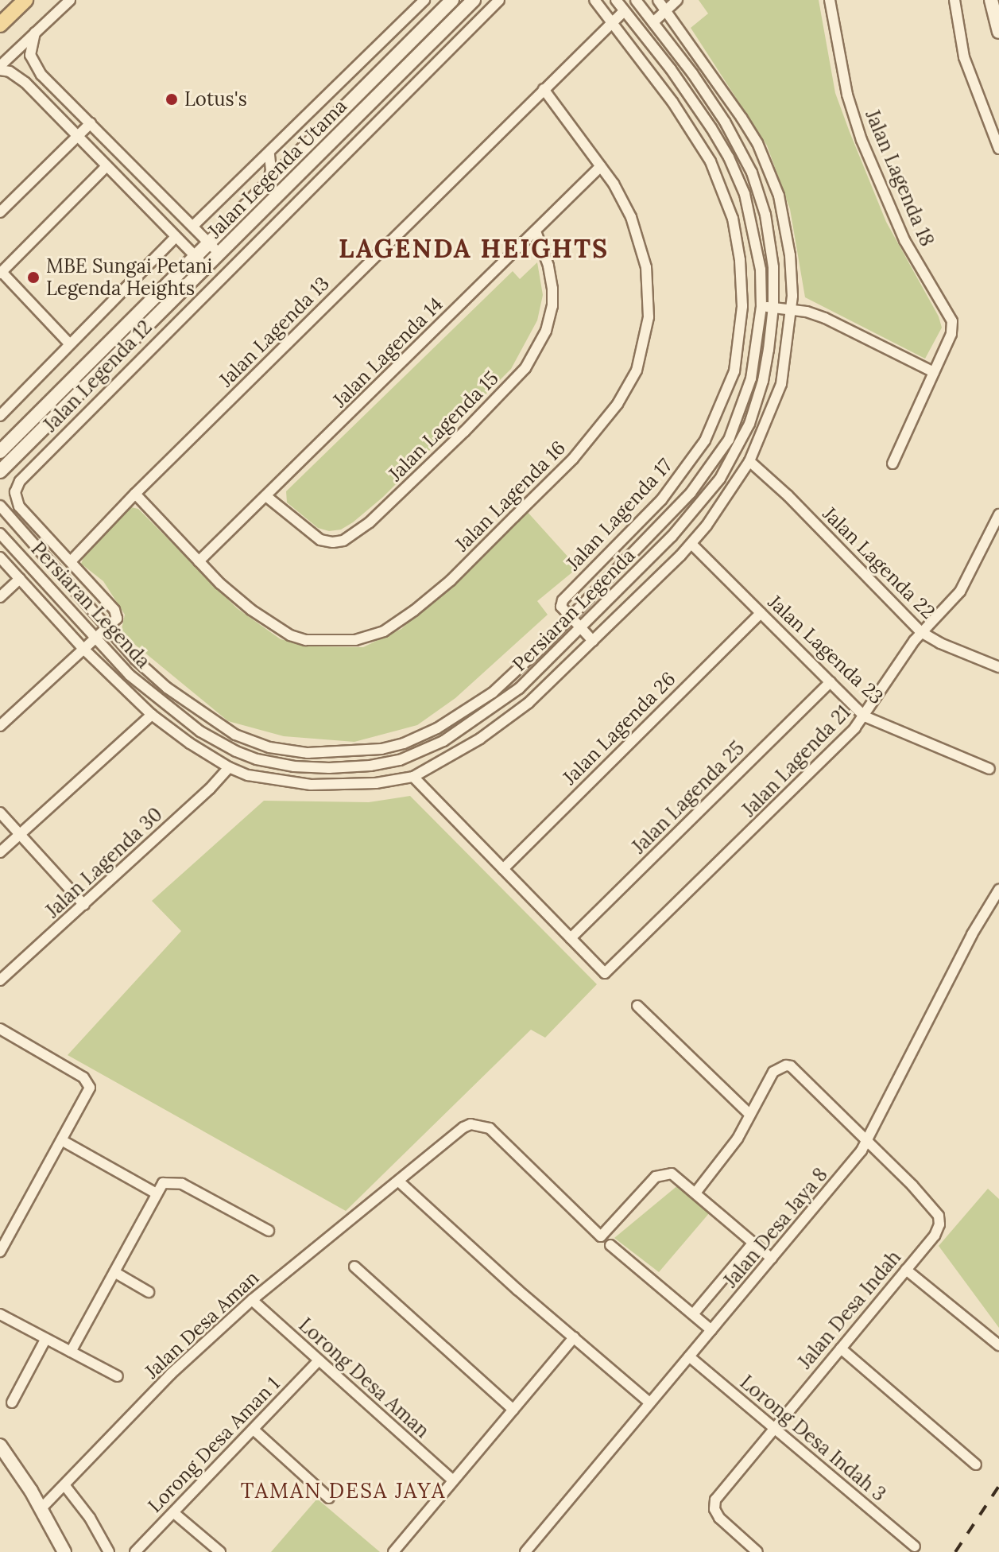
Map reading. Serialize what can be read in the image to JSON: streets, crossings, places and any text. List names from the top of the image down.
{
  "streets": {
    "street": [
      "Jalan Legenda Utama",
      "Jalan Lagenda 18",
      "Jalan Lagenda 13",
      "Jalan Lagenda 14",
      "Jalan Legenda 12",
      "Jalan Lagenda 15",
      "Jalan Lagenda 16",
      "Jalan Lagenda 17",
      "Jalan Lagenda 22",
      "Persiaran Legenda",
      "Jalan Lagenda 23",
      "Jalan Lagenda 26",
      "Jalan Lagenda 21",
      "Jalan Lagenda 25",
      "Jalan Lagenda 30",
      "Jalan Desa Jaya 8",
      "Jalan Desa Indah",
      "Jalan Desa Aman",
      "Lorong Desa Aman",
      "Lorong Desa Indah 3",
      "Lorong Desa Aman 1"
    ]
  },
  "crossings": [
    ["Jalan Lagenda 13", "Jalan Legenda 12"],
    ["Jalan Lagenda 13", "Jalan Lagenda 16"],
    ["Jalan Lagenda 13", "Jalan Lagenda 17"],
    ["Jalan Lagenda 13", "Persiaran Legenda"],
    ["Jalan Lagenda 14", "Jalan Lagenda 15"],
    ["Jalan Lagenda 14", "Jalan Lagenda 16"],
    ["Jalan Legenda 12", "Persiaran Legenda"],
    ["Jalan Lagenda 17", "Persiaran Legenda"],
    ["Jalan Lagenda 22", "Jalan Lagenda 21"],
    ["Jalan Lagenda 23", "Jalan Lagenda 26"],
    ["Jalan Lagenda 23", "Jalan Lagenda 21"],
    ["Jalan Lagenda 23", "Jalan Lagenda 25"],
    ["Jalan Lagenda 21", "Jalan Lagenda 25"],
    ["Jalan Desa Jaya 8", "Jalan Desa Indah"],
    ["Jalan Desa Jaya 8", "Lorong Desa Indah 3"],
    ["Jalan Desa Indah", "Lorong Desa Indah 3"],
    ["Jalan Desa Aman", "Lorong Desa Aman"],
    ["Lorong Desa Aman", "Lorong Desa Aman 1"]
  ],
  "districts": ["LAGENDA HEIGHTS", "TAMAN DESA JAYA"],
  "places": ["Lotus's", "MBE Sungai Petani Legenda Heights"]
}
